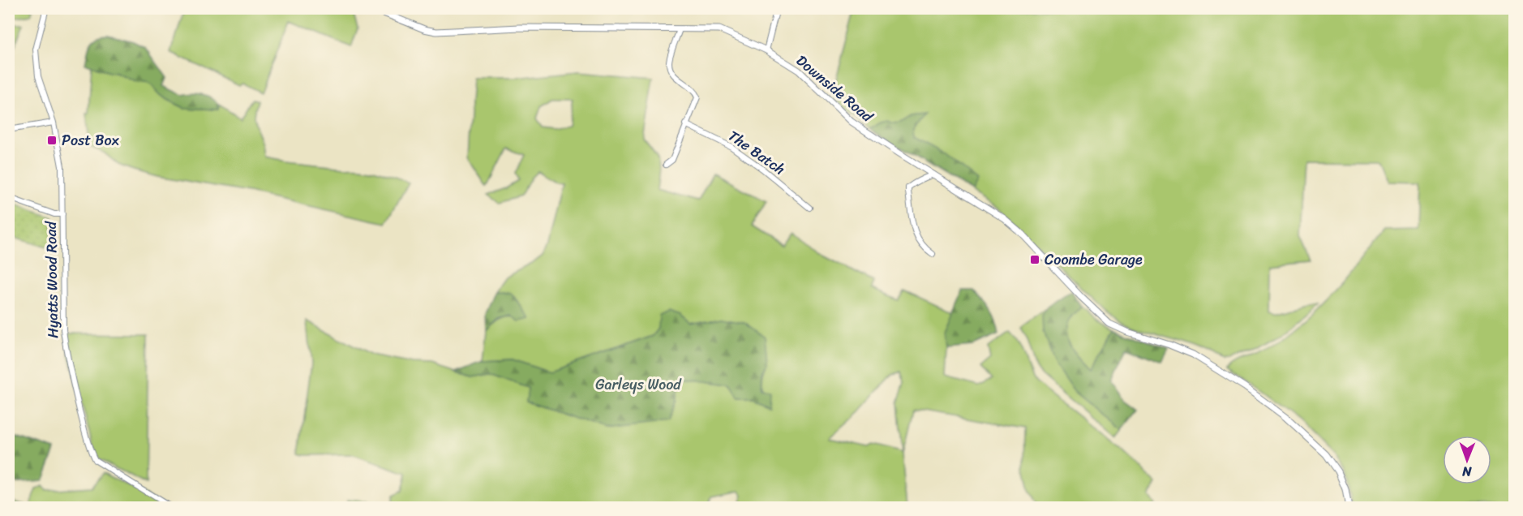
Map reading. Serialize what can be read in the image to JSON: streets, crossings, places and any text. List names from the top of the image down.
{
  "streets": {
    "street": ["Downside Road", "The Batch", "Hyatts Wood Road"]
  },
  "parks": ["Garleys Wood"],
  "places": {
    "transit": ["Post Box", "Coombe Garage"]
  },
  "north": "bottom"
}
